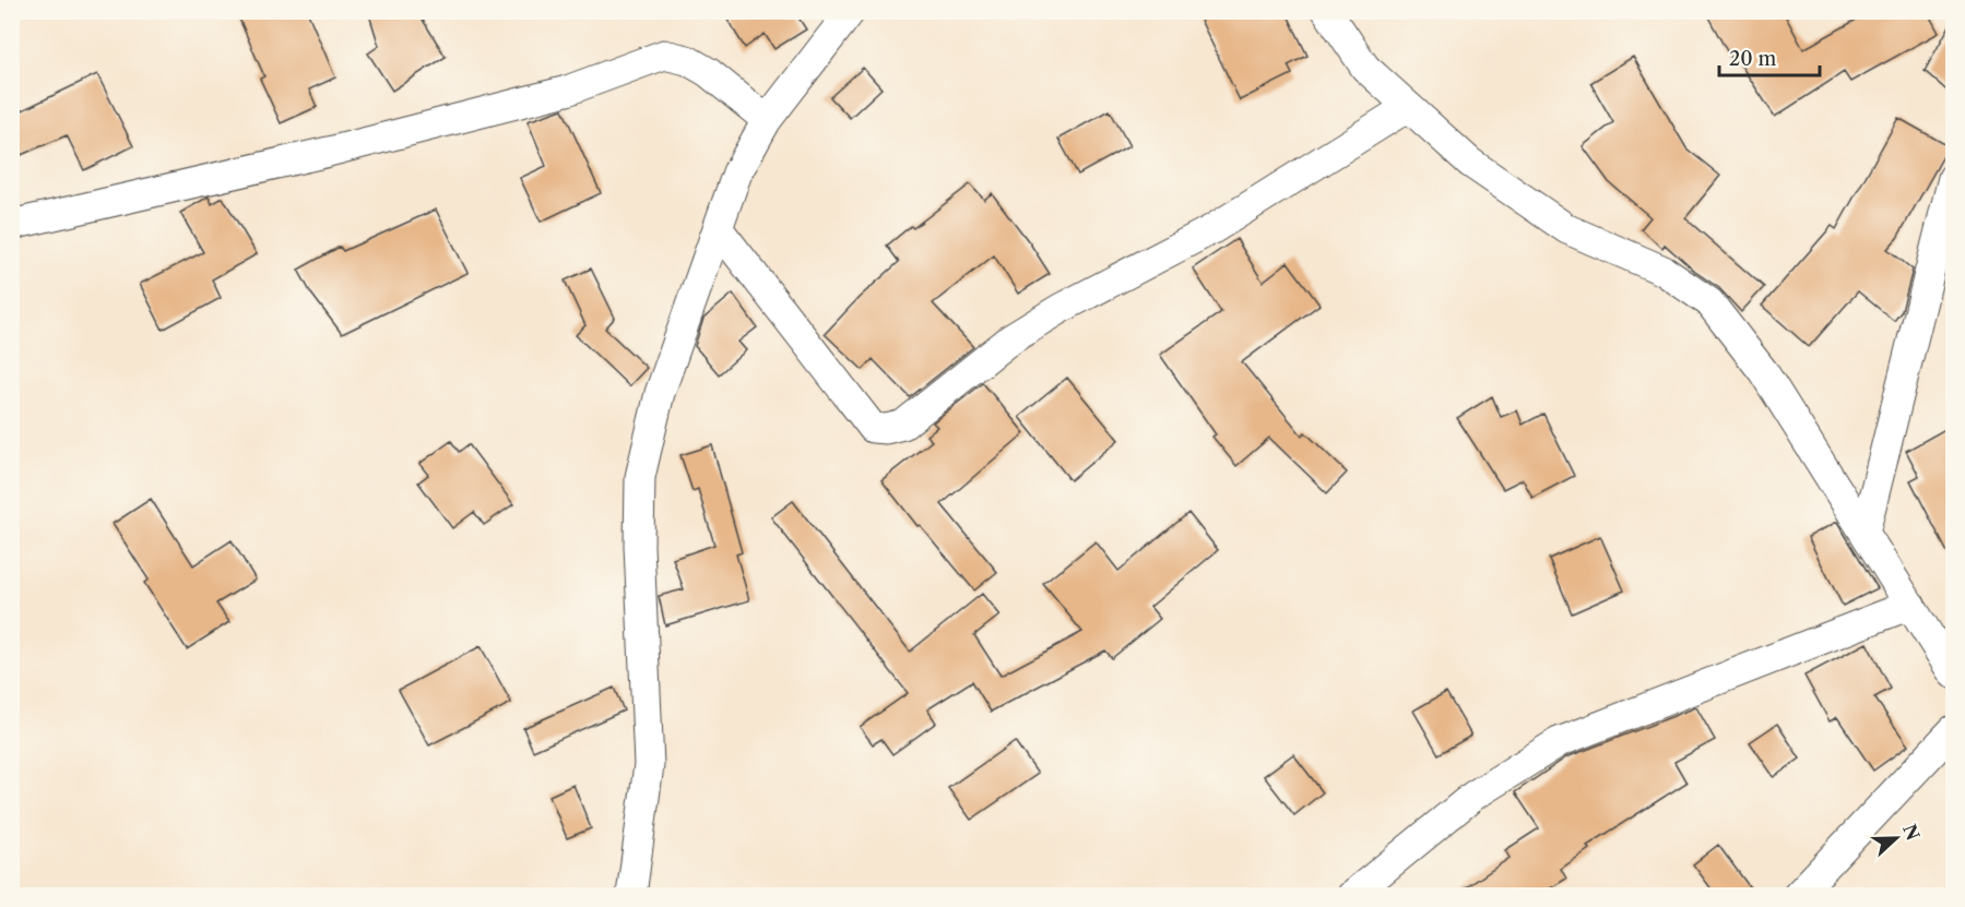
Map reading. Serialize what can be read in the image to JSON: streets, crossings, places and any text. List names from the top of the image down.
{
  "scale_bar": "20 m",
  "north": "right"
}
